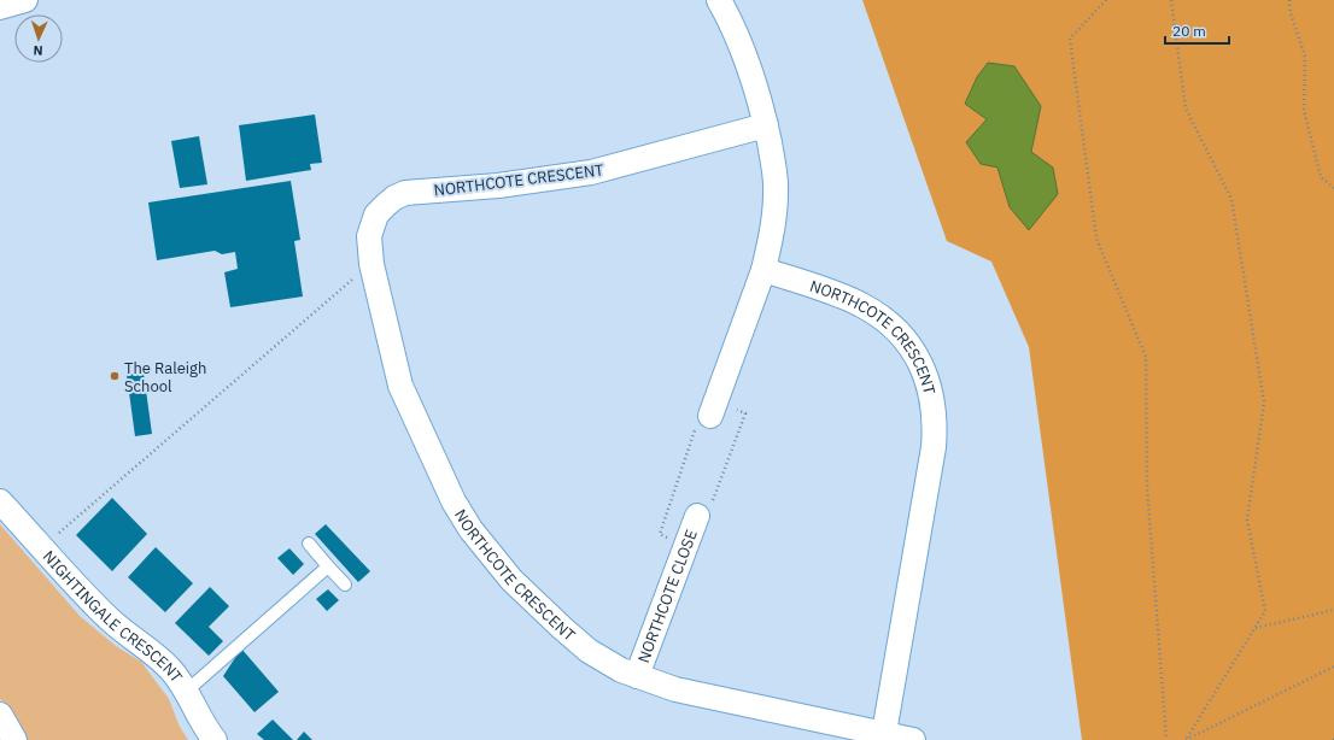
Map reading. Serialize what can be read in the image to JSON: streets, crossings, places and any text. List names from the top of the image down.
{
  "streets": {
    "street": ["NORTHCOTE CRESCENT", "NORTHCOTE CLOSE", "NIGHTINGALE CRESCENT"]
  },
  "crossings": [
    ["NORTHCOTE CRESCENT", "NORTHCOTE CLOSE"]
  ],
  "places": ["The Raleigh School"],
  "scale_bar": "20 m",
  "north": "bottom"
}
